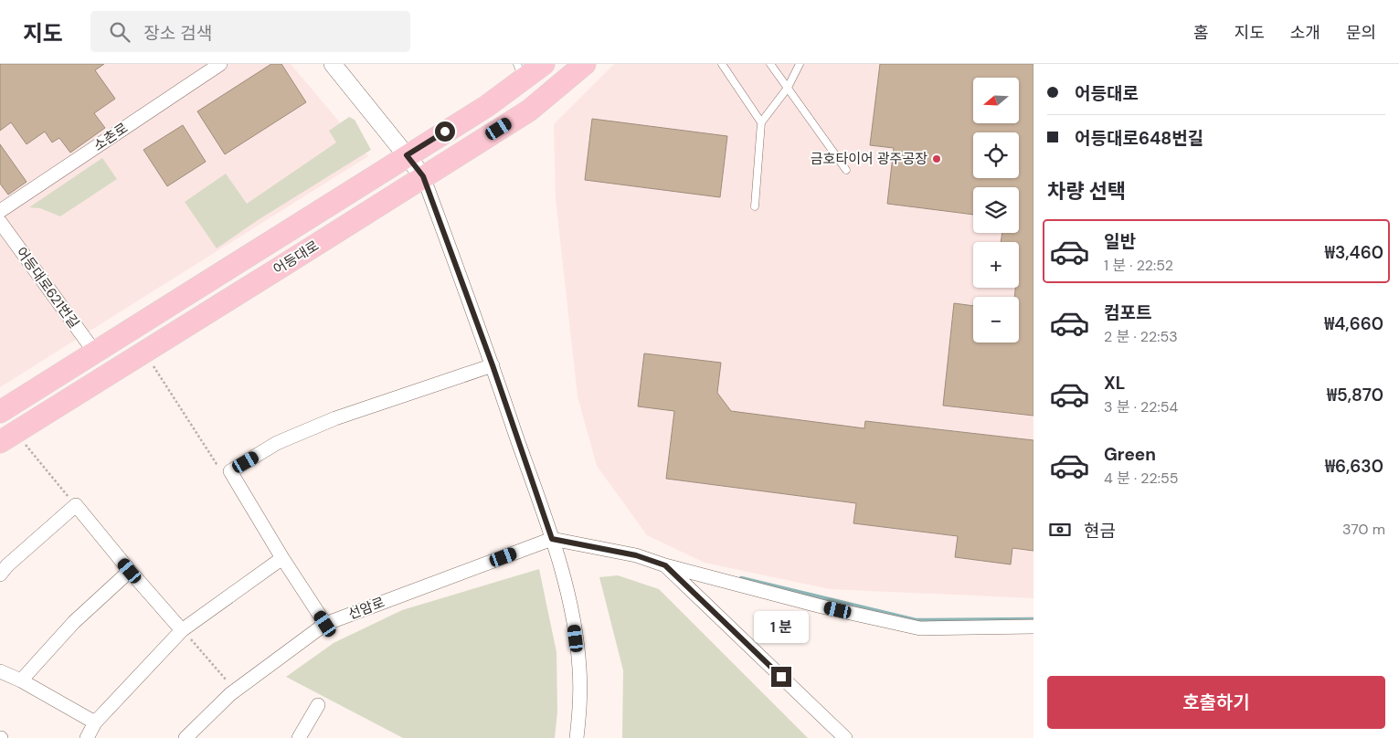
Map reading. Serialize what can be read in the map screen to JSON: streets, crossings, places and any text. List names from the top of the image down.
{
  "streets": {
    "main road": ["어등대로"],
    "street": ["소촌로", "어등대로621번길", "선암로"]
  },
  "crossings": [
    ["어등대로", "어등대로621번길"]
  ],
  "places": ["금호타이어 광주공장"],
  "north": "left",
  "page": {
    "header": "지도",
    "search": "장소 검색",
    "nav": [
      "홈",
      "지도",
      "소개",
      "문의"
    ],
    "banner": ["어등대로", "어등대로648번길"],
    "map_buttons": ["+", "−"],
    "heading": "차량 선택",
    "list": [
      {
        "name": "일반",
        "note": "1 분 · 22:52",
        "value": "₩3,460"
      },
      {
        "name": "컴포트",
        "note": "2 분 · 22:53",
        "value": "₩4,660"
      },
      {
        "name": "XL",
        "note": "3 분 · 22:54",
        "value": "₩5,870"
      },
      {
        "name": "Green",
        "note": "4 분 · 22:55",
        "value": "₩6,630"
      }
    ],
    "pay": ["현금", "370 m"],
    "bubble": "1 분",
    "buttons": "호출하기"
  }
}
